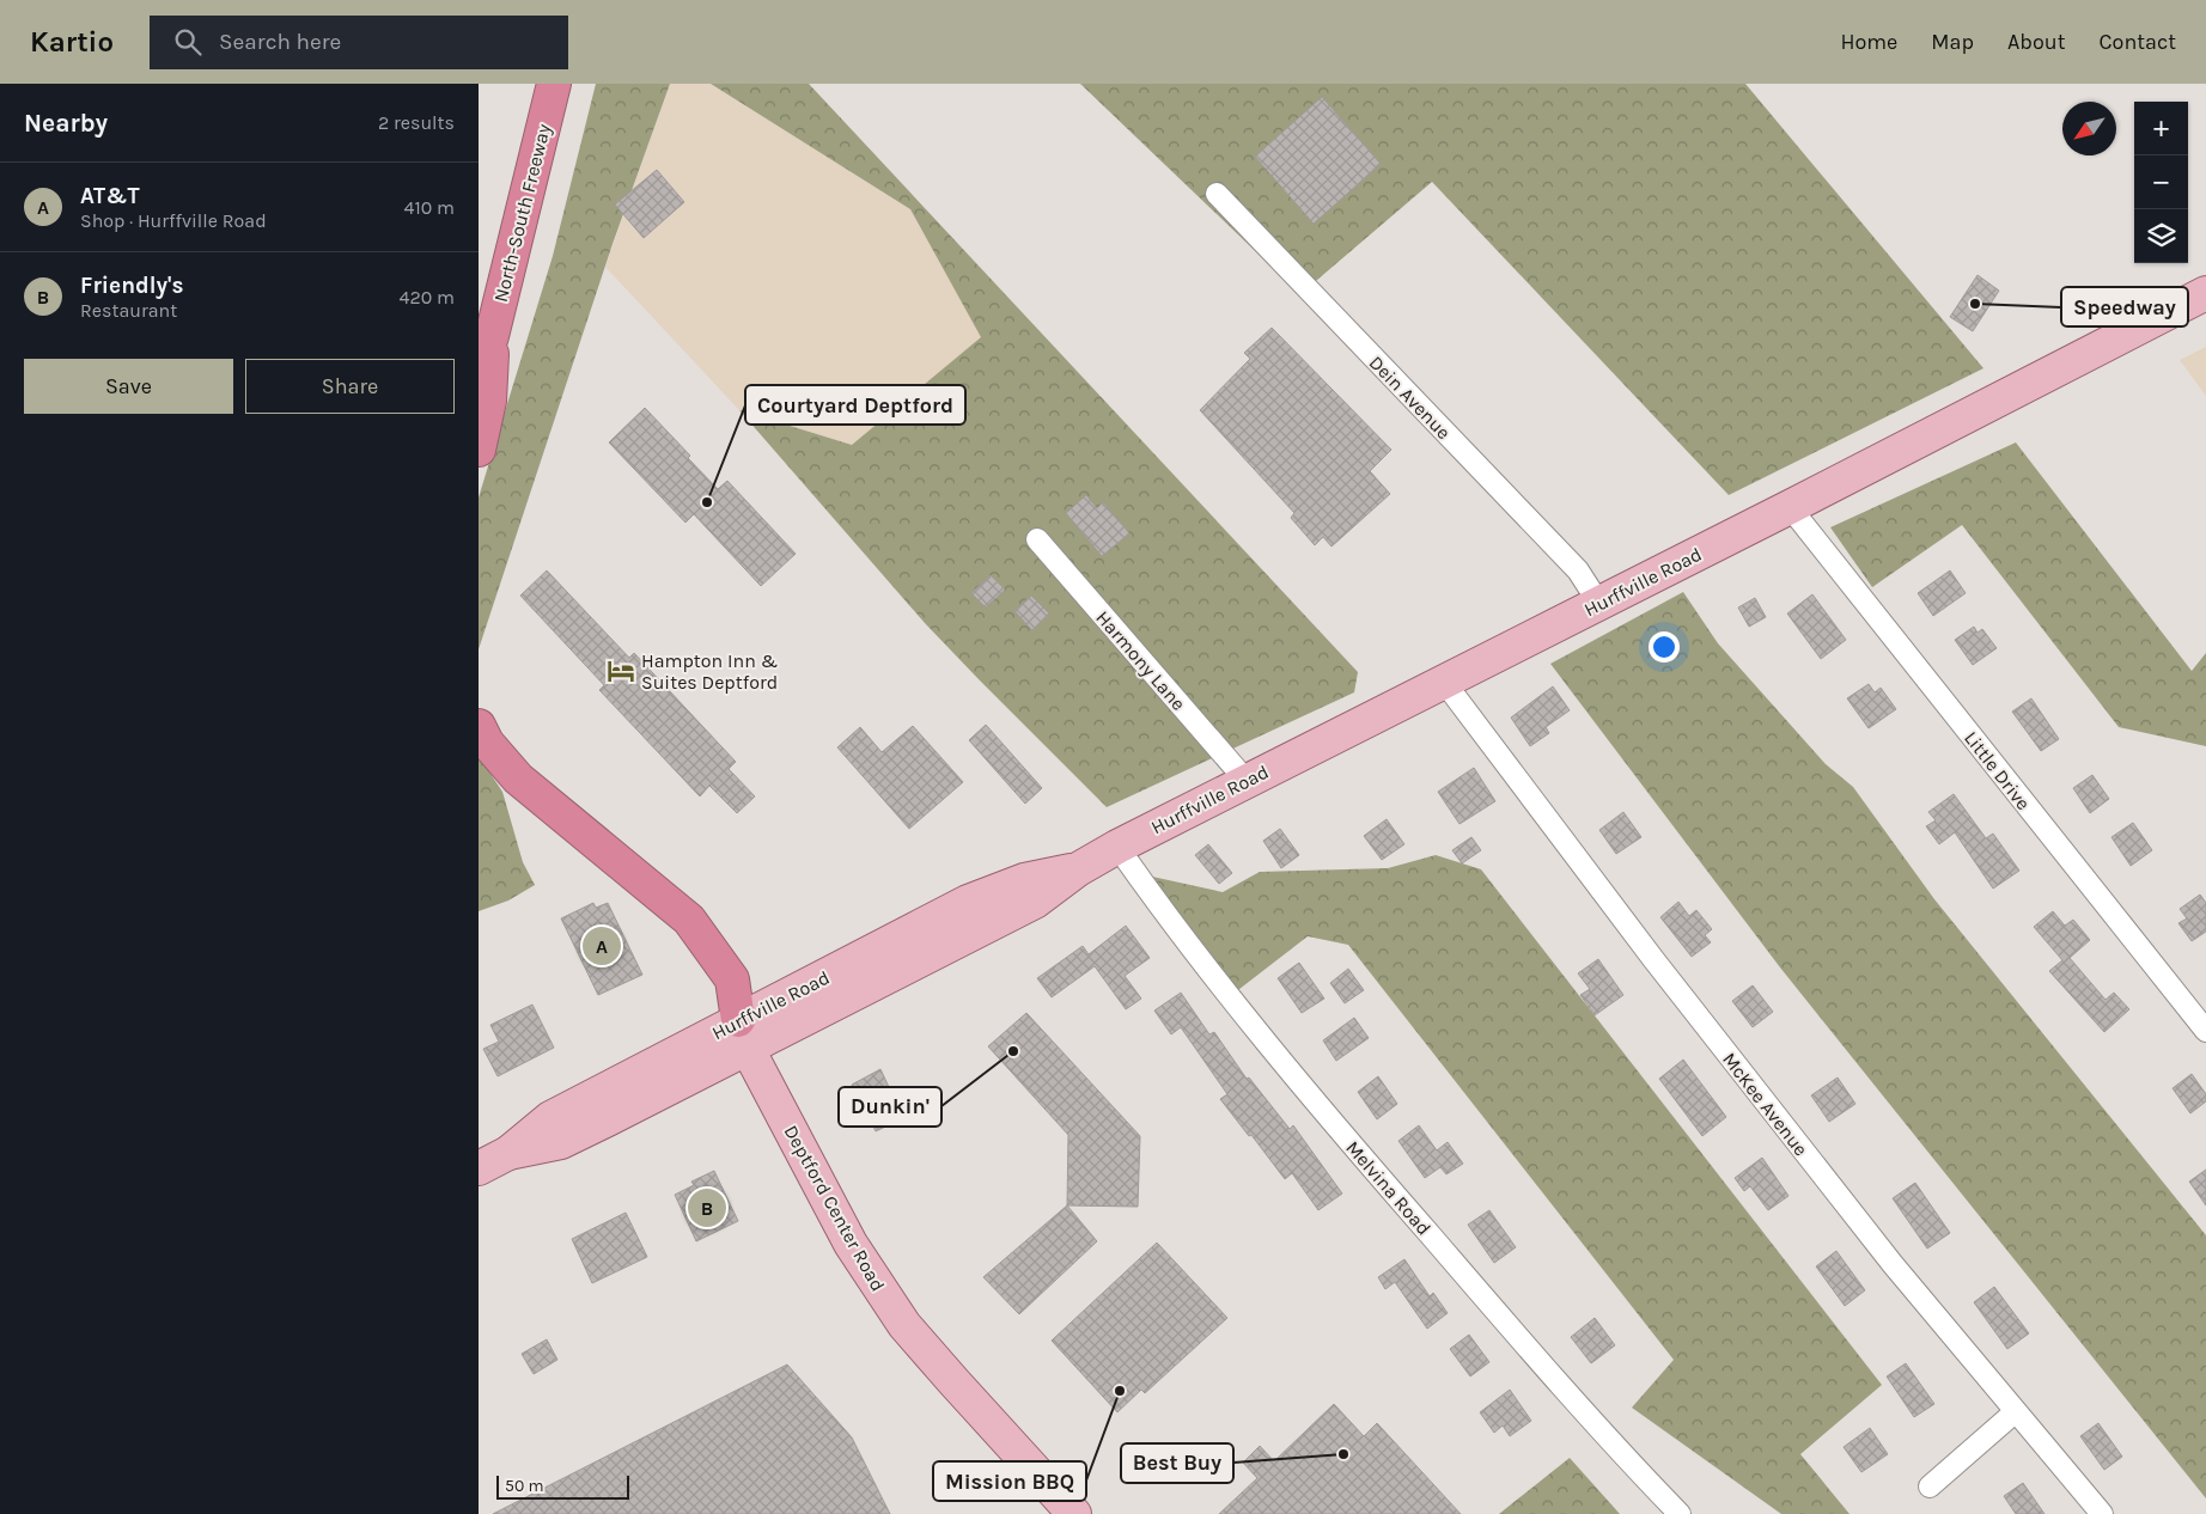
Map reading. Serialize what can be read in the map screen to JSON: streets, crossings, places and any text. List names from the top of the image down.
{
  "streets": {
    "highway": ["North-South Freeway"],
    "main road": ["Hurffville Road", "Deptford Center Road"],
    "street": [
      "Dein Avenue",
      "Harmony Lane",
      "Little Drive",
      "McKee Avenue",
      "Melvina Road"
    ]
  },
  "crossings": [
    ["Dein Avenue", "Hurffville Road"],
    ["Hurffville Road", "Harmony Lane"],
    ["Hurffville Road", "Little Drive"],
    ["Hurffville Road", "McKee Avenue"],
    ["Hurffville Road", "Melvina Road"],
    ["Hurffville Road", "Deptford Center Road"]
  ],
  "places": {
    "other": [
      "Speedway",
      "Courtyard Deptford",
      "Dunkin'",
      "Mission BBQ",
      "Best Buy"
    ],
    "hotel": ["Hampton Inn & Suites Deptford"]
  },
  "scale_bar": "50 m",
  "north": "bottom left",
  "page": {
    "header": "Kartio",
    "search": "Search here",
    "nav": [
      "Home",
      "Map",
      "About",
      "Contact"
    ],
    "heading": ["Nearby", "2 results"],
    "map_buttons": ["+", "−"],
    "list": [
      {
        "mark": "A",
        "name": "AT&T",
        "note": "Shop · Hurffville Road",
        "value": "410 m"
      },
      {
        "mark": "B",
        "name": "Friendly's",
        "note": "Restaurant",
        "value": "420 m"
      }
    ],
    "buttons": ["Save", "Share"],
    "pins": ["A", "B"],
    "scale": "50 m"
  }
}
